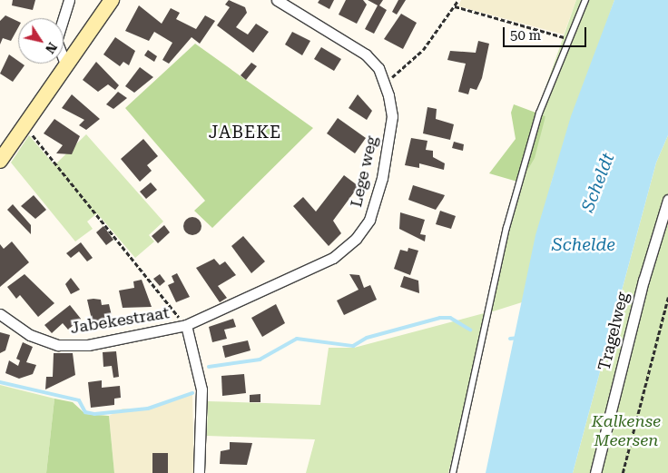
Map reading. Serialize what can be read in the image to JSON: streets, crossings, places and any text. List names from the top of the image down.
{
  "streets": {
    "street": ["Lege weg", "Jabekestraat", "Tragelweg"]
  },
  "crossings": [
    ["Lege weg", "Jabekestraat"]
  ],
  "districts": ["JABEKE"],
  "water": ["Scheldt", "Schelde"],
  "parks": ["Kalkense Meersen"],
  "scale_bar": "50 m",
  "north": "bottom right"
}
